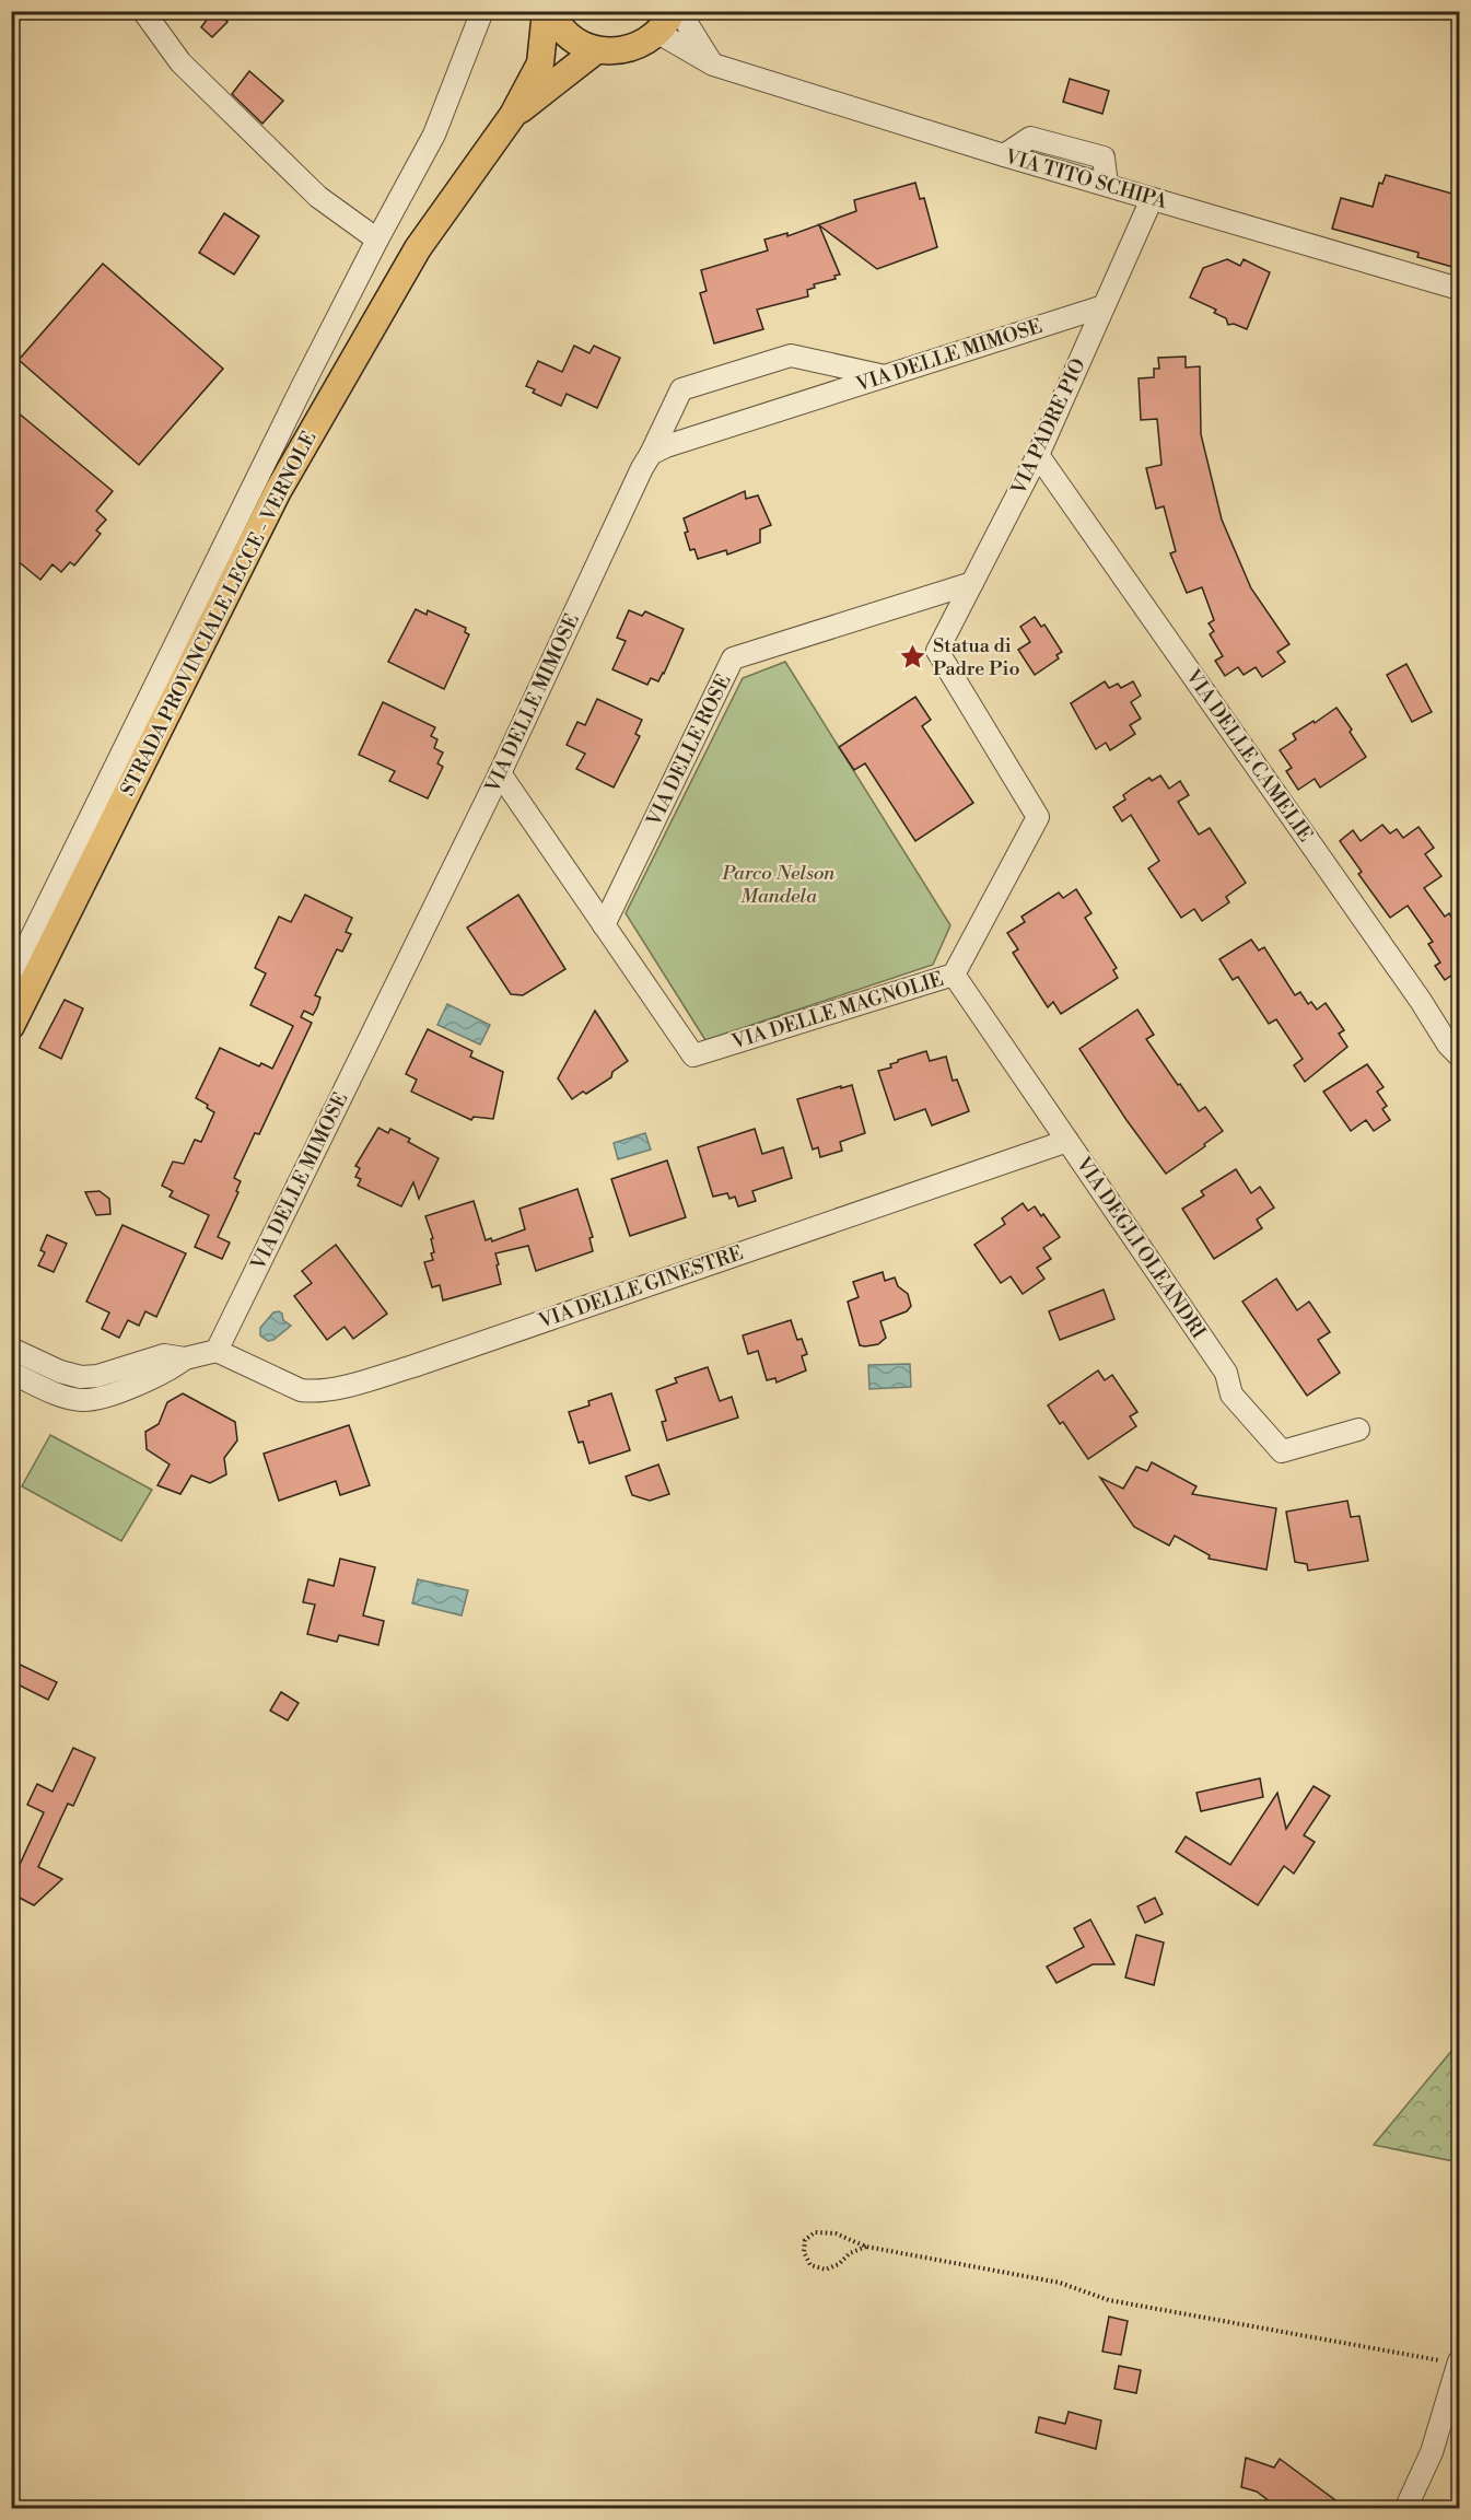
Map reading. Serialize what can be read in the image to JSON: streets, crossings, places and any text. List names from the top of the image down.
{
  "streets": {
    "main road": ["STRADA PROVINCIALE LECCE - VERNOLE"],
    "street": [
      "VIA TITO SCHIPA",
      "VIA DELLE MIMOSE",
      "VIA PADRE PIO",
      "VIA DELLE ROSE",
      "VIA DELLE CAMELIE",
      "VIA DELLE MAGNOLIE",
      "VIA DEGLI OLEANDRI",
      "VIA DELLE GINESTRE"
    ]
  },
  "crossings": [
    ["VIA TITO SCHIPA", "VIA PADRE PIO"],
    ["VIA TITO SCHIPA", "STRADA PROVINCIALE LECCE - VERNOLE"],
    ["VIA DELLE MIMOSE", "VIA PADRE PIO"],
    ["VIA DELLE MIMOSE", "VIA DELLE MAGNOLIE"],
    ["VIA DELLE MIMOSE", "VIA DELLE GINESTRE"],
    ["VIA PADRE PIO", "VIA DELLE ROSE"],
    ["VIA PADRE PIO", "VIA DELLE CAMELIE"],
    ["VIA PADRE PIO", "VIA DELLE MAGNOLIE"],
    ["VIA DELLE ROSE", "VIA DELLE MAGNOLIE"],
    ["VIA DELLE MAGNOLIE", "VIA DEGLI OLEANDRI"],
    ["VIA DEGLI OLEANDRI", "VIA DELLE GINESTRE"]
  ],
  "parks": ["Parco Nelson Mandela"],
  "places": {
    "place": ["Statua di Padre Pio"]
  }
}
